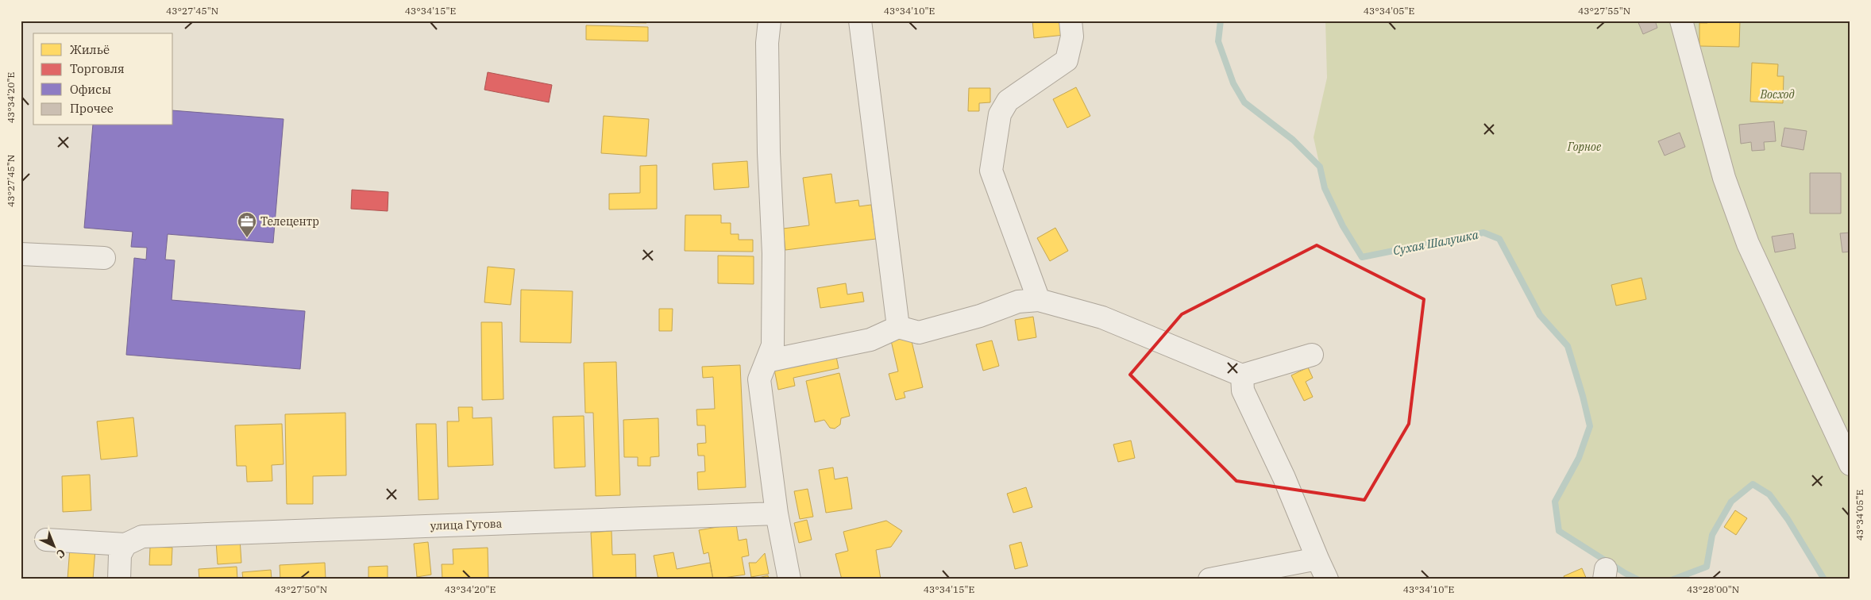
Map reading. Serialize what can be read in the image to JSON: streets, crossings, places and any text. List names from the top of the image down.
{
  "streets": {
    "street": ["улица Гугова"]
  },
  "water": ["Сухая Шалушка"],
  "parks": ["Восход", "Горное"],
  "places": {
    "office": ["Телецентр"]
  },
  "legend": [
    "Жильё",
    "Торговля",
    "Офисы",
    "Прочее"
  ],
  "north": "bottom right",
  "coordinates": [
    "43°27'45\"N",
    "43°34'15\"E",
    "43°34'10\"E",
    "43°34'05\"E",
    "43°27'55\"N",
    "43°34'20\"E",
    "43°27'50\"N",
    "43°28'00\"N"
  ]
}
